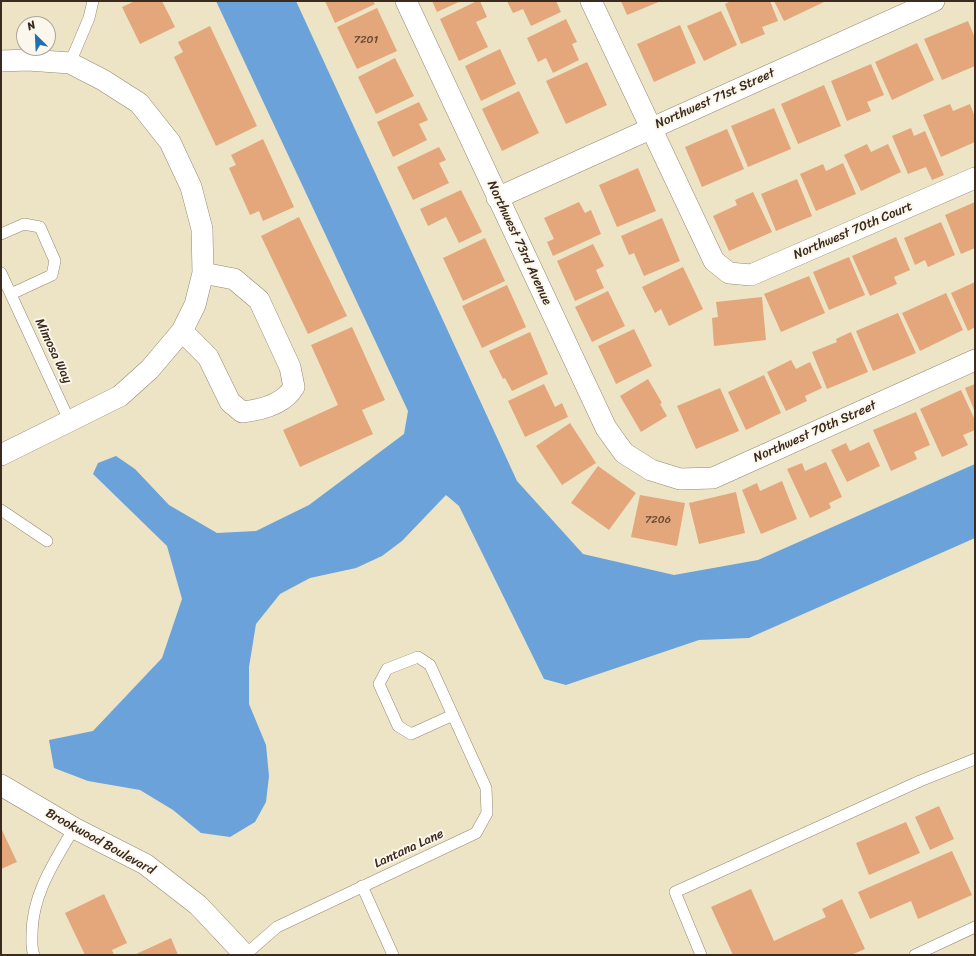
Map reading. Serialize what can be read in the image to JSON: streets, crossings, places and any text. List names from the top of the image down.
{
  "streets": {
    "street": [
      "Northwest 71st Street",
      "Northwest 70th Court",
      "Northwest 73rd Avenue",
      "Northwest 70th Street",
      "Brookwood Boulevard"
    ],
    "lane": ["Mimosa Way", "Lantana Lane"]
  },
  "crossings": [
    ["Northwest 71st Street", "Northwest 70th Court"],
    ["Northwest 71st Street", "Northwest 73rd Avenue"],
    ["Northwest 73rd Avenue", "Northwest 70th Street"],
    ["Brookwood Boulevard", "Lantana Lane"]
  ],
  "house_numbers": ["7201", "7206"],
  "north": "top left"
}
